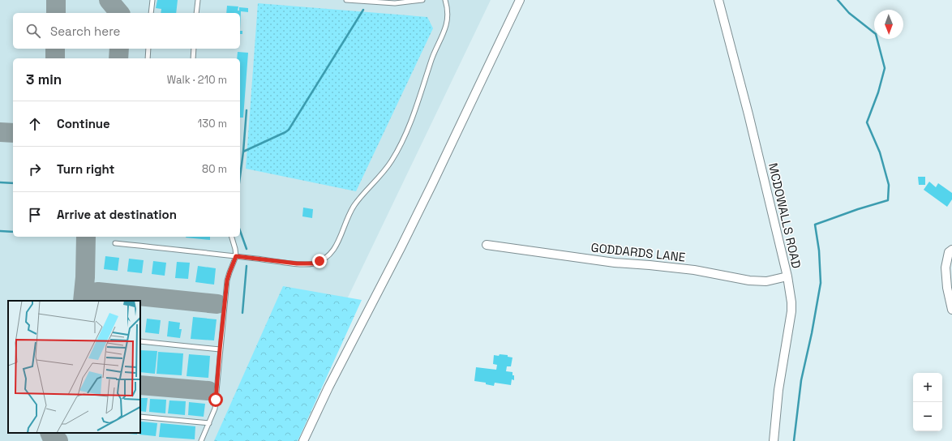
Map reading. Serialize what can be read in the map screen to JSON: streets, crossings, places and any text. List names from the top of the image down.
{
  "streets": {
    "street": ["MCDOWALLS ROAD", "GODDARDS LANE"]
  },
  "crossings": [
    ["MCDOWALLS ROAD", "GODDARDS LANE"]
  ],
  "north": "bottom",
  "page": {
    "search": "Search here",
    "heading": ["3 min", "Walk · 210 m"],
    "list": [
      ["Continue", "130 m"],
      ["Turn right", "80 m"],
      "Arrive at destination"
    ],
    "map_buttons": ["+", "−"]
  }
}
